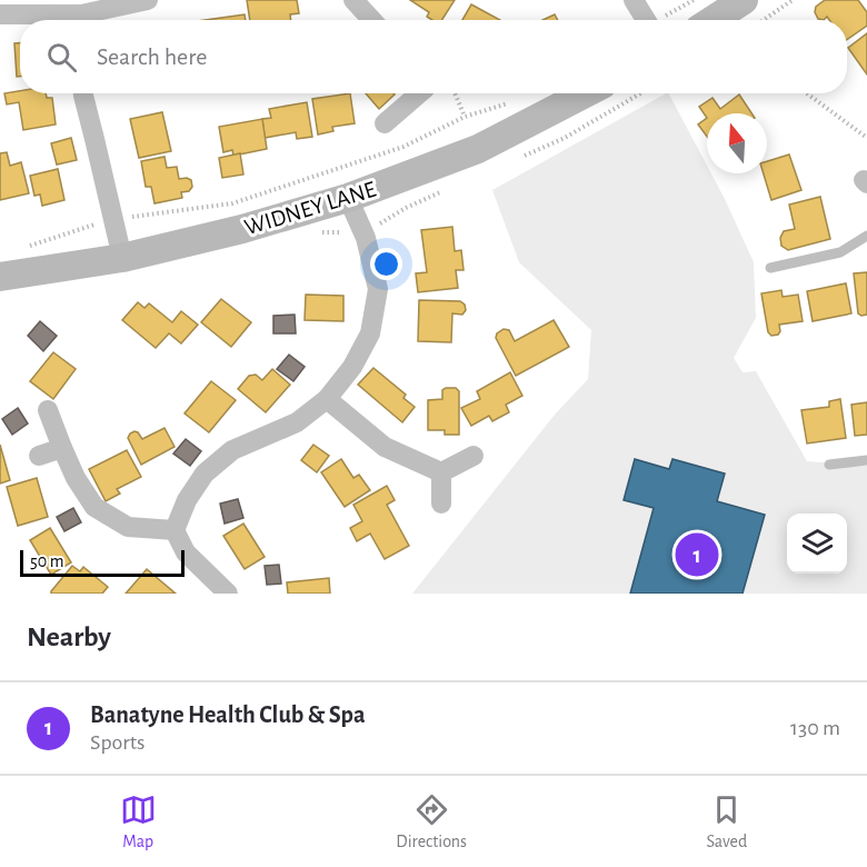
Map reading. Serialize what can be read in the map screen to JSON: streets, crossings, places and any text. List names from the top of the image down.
{
  "streets": {
    "street": ["WIDNEY LANE"]
  },
  "scale_bar": "50 m",
  "north": "top",
  "page": {
    "search": "Search here",
    "pins": "1",
    "scale": "50 m",
    "heading": "Nearby",
    "list": [
      {
        "mark": "1",
        "name": "Banatyne Health Club & Spa",
        "note": "Sports",
        "value": "130 m"
      }
    ],
    "nav": ["Map", "Directions", "Saved"]
  }
}
